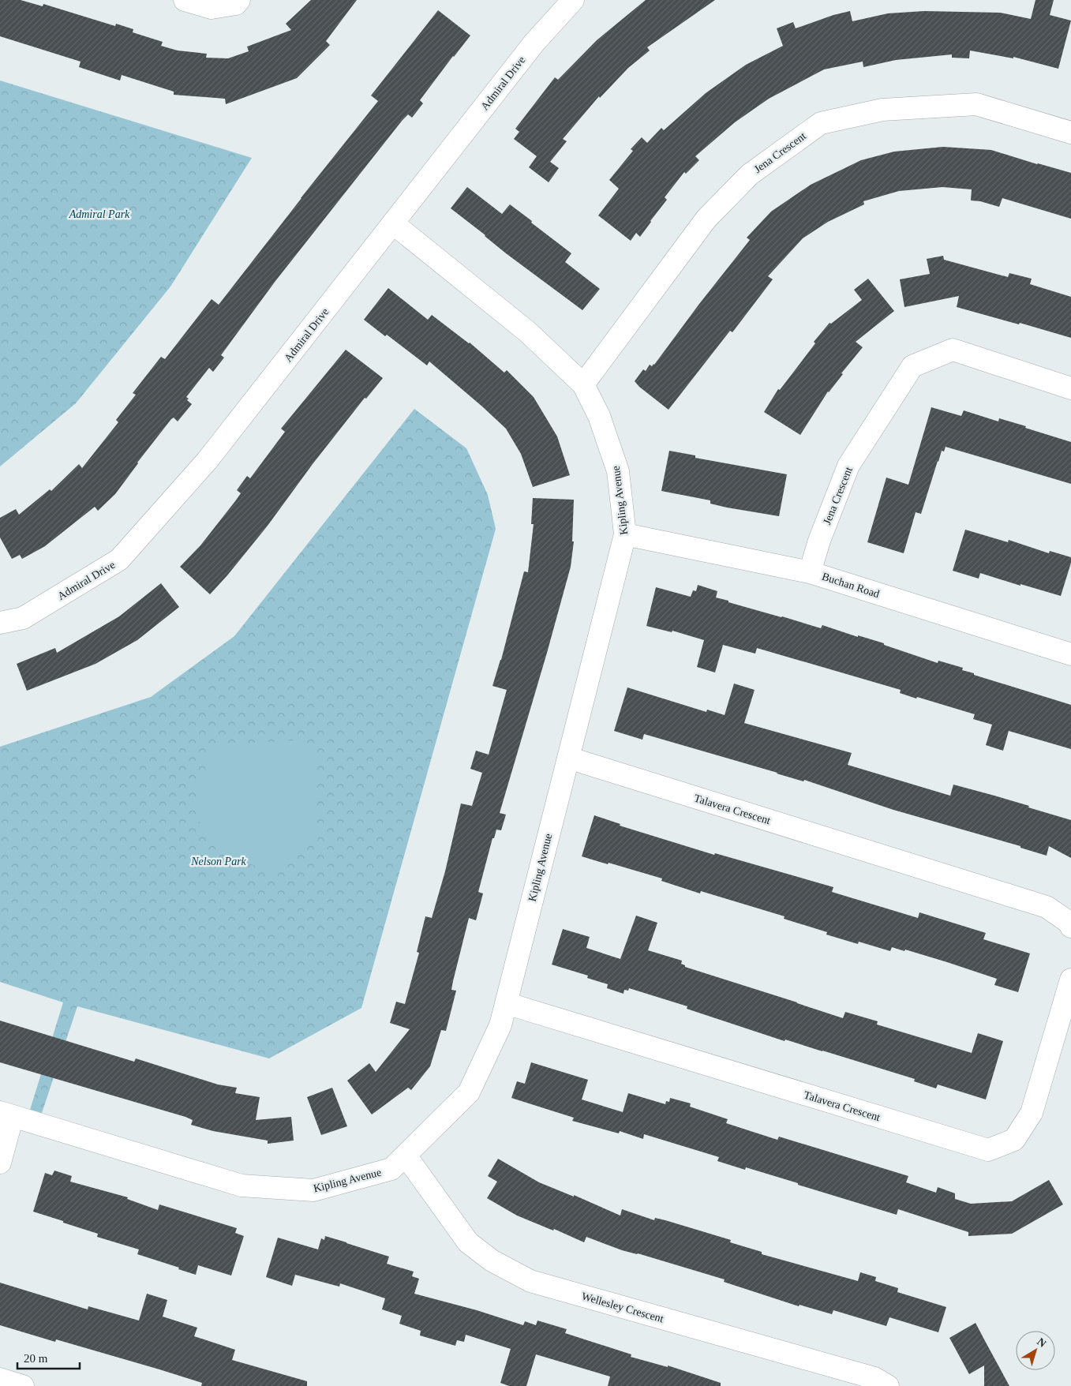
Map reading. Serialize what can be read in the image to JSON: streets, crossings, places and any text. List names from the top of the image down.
{
  "streets": {
    "street": [
      "Admiral Drive",
      "Jena Crescent",
      "Kipling Avenue",
      "Buchan Road",
      "Talavera Crescent",
      "Wellesley Crescent"
    ]
  },
  "crossings": [
    ["Admiral Drive", "Kipling Avenue"],
    ["Jena Crescent", "Kipling Avenue"],
    ["Jena Crescent", "Buchan Road"],
    ["Kipling Avenue", "Buchan Road"],
    ["Kipling Avenue", "Talavera Crescent"],
    ["Kipling Avenue", "Wellesley Crescent"]
  ],
  "parks": ["Admiral Park", "Nelson Park"],
  "scale_bar": "20 m",
  "north": "top right"
}
